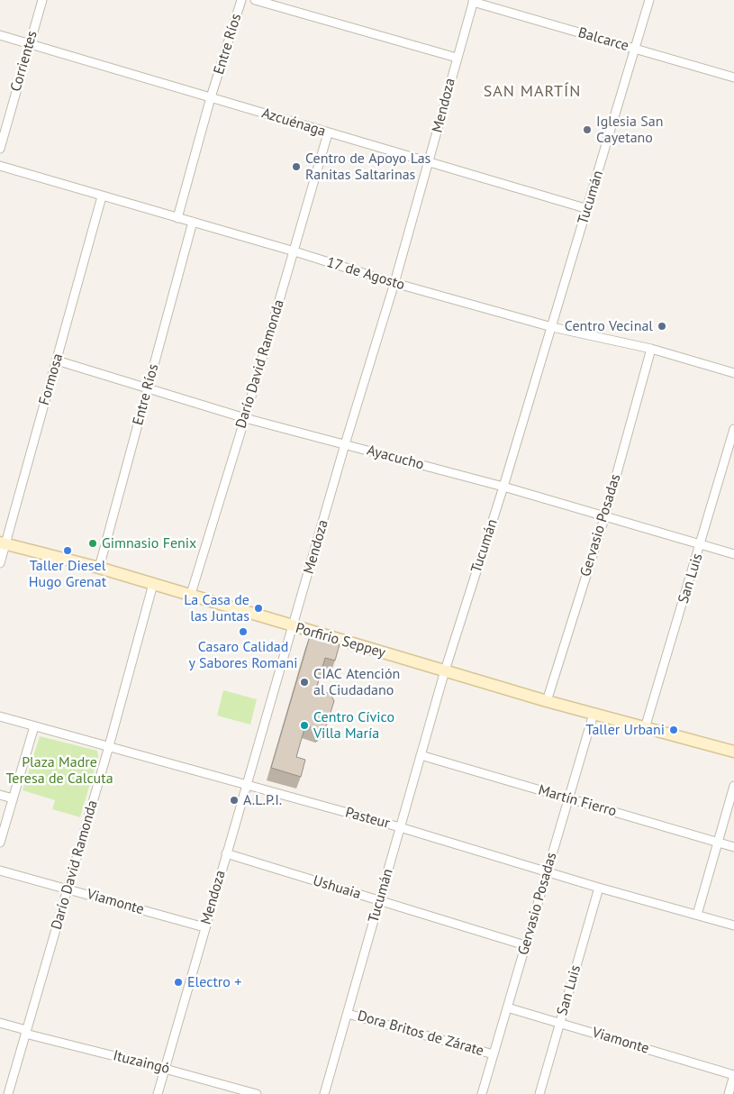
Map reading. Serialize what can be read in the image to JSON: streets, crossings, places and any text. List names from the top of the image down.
{
  "streets": {
    "main road": ["Porfirio Seppey"],
    "street": [
      "Balcarce",
      "Entre Ríos",
      "Corrientes",
      "Mendoza",
      "Azcuénaga",
      "Tucumán",
      "17 de Agosto",
      "Darío David Ramonda",
      "Formosa",
      "Ayacucho",
      "Gervasio Posadas",
      "San Luis",
      "Martín Fierro",
      "Pasteur",
      "Ushuaia",
      "Viamonte",
      "Dora Britos de Zárate",
      "Ituzaingó"
    ]
  },
  "crossings": [
    ["Balcarce", "Mendoza"],
    ["Balcarce", "Tucumán"],
    ["Entre Ríos", "Azcuénaga"],
    ["Entre Ríos", "17 de Agosto"],
    ["Entre Ríos", "Ayacucho"],
    ["Entre Ríos", "Porfirio Seppey"],
    ["Corrientes", "Azcuénaga"],
    ["Mendoza", "Azcuénaga"],
    ["Mendoza", "17 de Agosto"],
    ["Mendoza", "Ayacucho"],
    ["Mendoza", "Porfirio Seppey"],
    ["Mendoza", "Pasteur"],
    ["Mendoza", "Ushuaia"],
    ["Mendoza", "Viamonte"],
    ["Mendoza", "Ituzaingó"],
    ["Azcuénaga", "Tucumán"],
    ["Azcuénaga", "Darío David Ramonda"],
    ["Tucumán", "17 de Agosto"],
    ["Tucumán", "Ayacucho"],
    ["Tucumán", "Porfirio Seppey"],
    ["Tucumán", "Martín Fierro"],
    ["Tucumán", "Pasteur"],
    ["Tucumán", "Ushuaia"],
    ["Tucumán", "Dora Britos de Zárate"],
    ["17 de Agosto", "Darío David Ramonda"],
    ["17 de Agosto", "Formosa"],
    ["17 de Agosto", "Gervasio Posadas"],
    ["Darío David Ramonda", "Ayacucho"],
    ["Darío David Ramonda", "Porfirio Seppey"],
    ["Darío David Ramonda", "Pasteur"],
    ["Darío David Ramonda", "Viamonte"],
    ["Darío David Ramonda", "Ituzaingó"],
    ["Formosa", "Ayacucho"],
    ["Formosa", "Porfirio Seppey"],
    ["Ayacucho", "Gervasio Posadas"],
    ["Ayacucho", "San Luis"],
    ["Gervasio Posadas", "Porfirio Seppey"],
    ["Gervasio Posadas", "Martín Fierro"],
    ["Gervasio Posadas", "Pasteur"],
    ["Gervasio Posadas", "Ushuaia"],
    ["Gervasio Posadas", "Viamonte"],
    ["Gervasio Posadas", "Dora Britos de Zárate"],
    ["San Luis", "Porfirio Seppey"],
    ["San Luis", "Pasteur"],
    ["San Luis", "Viamonte"]
  ],
  "districts": ["SAN MARTÍN"],
  "parks": ["Plaza Madre Teresa de Calcuta"],
  "places": [
    "Iglesia San Cayetano",
    "Centro de Apoyo Las Ranitas Saltarinas",
    "Centro Vecinal",
    "Gimnasio Fenix",
    "Taller Diesel Hugo Grenat",
    "La Casa de las Juntas",
    "Casaro Calidad y Sabores Romani",
    "CIAC Atención al Ciudadano",
    "Centro Cívico Villa María",
    "Taller Urbani",
    "A.L.P.I.",
    "Electro +"
  ]
}
